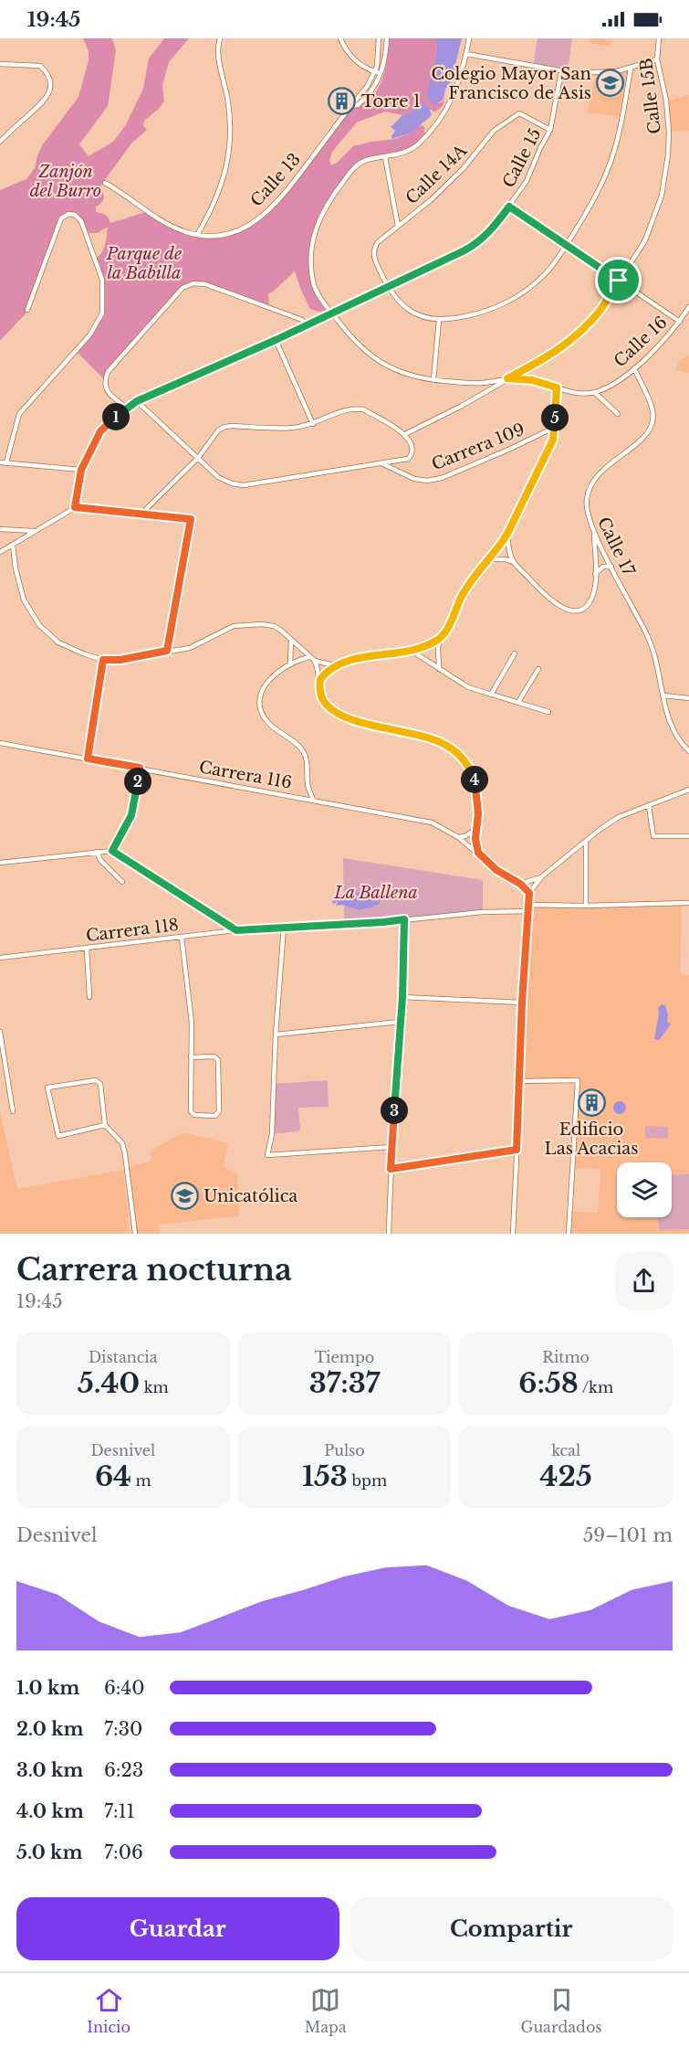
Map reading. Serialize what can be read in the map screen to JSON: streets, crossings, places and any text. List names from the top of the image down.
{
  "streets": {
    "street": [
      "Calle 15B",
      "Calle 15",
      "Calle 14A",
      "Calle 13",
      "Calle 16",
      "Carrera 109",
      "Calle 17",
      "Carrera 116",
      "Carrera 118"
    ]
  },
  "crossings": [
    ["Calle 15", "Calle 14A"],
    ["Calle 16", "Calle 17"]
  ],
  "parks": ["Zanjón del Burro", "Parque de la Babilla", "La Ballena"],
  "places": {
    "school or university": ["Colegio Mayor San Francisco de Asis", "Unicatólica"],
    "building": ["Torre 1", "Edificio Las Acacias"]
  },
  "page": {
    "status": "19:45",
    "pins": [
      "1",
      "5",
      "4",
      "2",
      "3"
    ],
    "heading": ["Carrera nocturna", "19:45"],
    "stats": [
      ["Distancia", "5.40 km"],
      ["Tiempo", "37:37"],
      ["Ritmo", "6:58 /km"],
      ["Desnivel", "64 m"],
      ["Pulso", "153 bpm"],
      ["kcal", "425"]
    ],
    "chart": ["Desnivel", "59–101 m"],
    "list": [
      {
        "name": "1.0 km",
        "note": "6:40"
      },
      {
        "name": "2.0 km",
        "note": "7:30"
      },
      {
        "name": "3.0 km",
        "note": "6:23"
      },
      {
        "name": "4.0 km",
        "note": "7:11"
      },
      {
        "name": "5.0 km",
        "note": "7:06"
      }
    ],
    "buttons": ["Guardar", "Compartir"],
    "tabs": ["Inicio", "Mapa", "Guardados"]
  }
}
